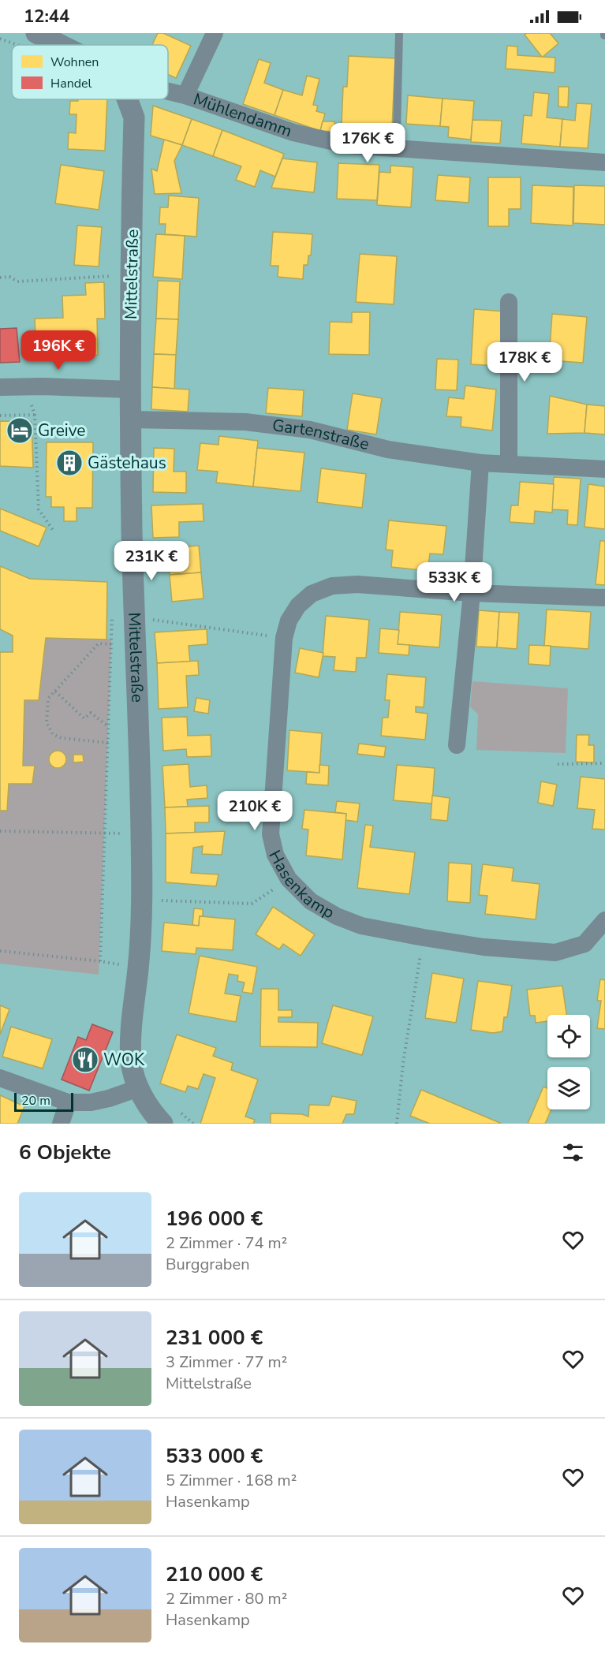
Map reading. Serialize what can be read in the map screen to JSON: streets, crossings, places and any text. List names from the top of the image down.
{
  "streets": {
    "street": [
      "Mühlendamm",
      "Mittelstraße",
      "Gartenstraße",
      "Hasenkamp"
    ]
  },
  "crossings": [
    ["Mittelstraße", "Gartenstraße"]
  ],
  "places": {
    "hotel": ["Greive"],
    "building": ["Gästehaus"],
    "restaurant": ["WOK"]
  },
  "legend": ["Wohnen", "Handel"],
  "scale_bar": "20 m",
  "page": {
    "status": "12:44",
    "price": [
      "176K €",
      "196K €",
      "178K €",
      "231K €",
      "533K €",
      "210K €"
    ],
    "scale": "20 m",
    "heading": "6 Objekte",
    "list": [
      {
        "name": "196 000 €",
        "note": "2 Zimmer · 74 m² · Burggraben"
      },
      {
        "name": "231 000 €",
        "note": "3 Zimmer · 77 m² · Mittelstraße"
      },
      {
        "name": "533 000 €",
        "note": "5 Zimmer · 168 m² · Hasenkamp"
      },
      {
        "name": "210 000 €",
        "note": "2 Zimmer · 80 m² · Hasenkamp"
      }
    ]
  }
}
